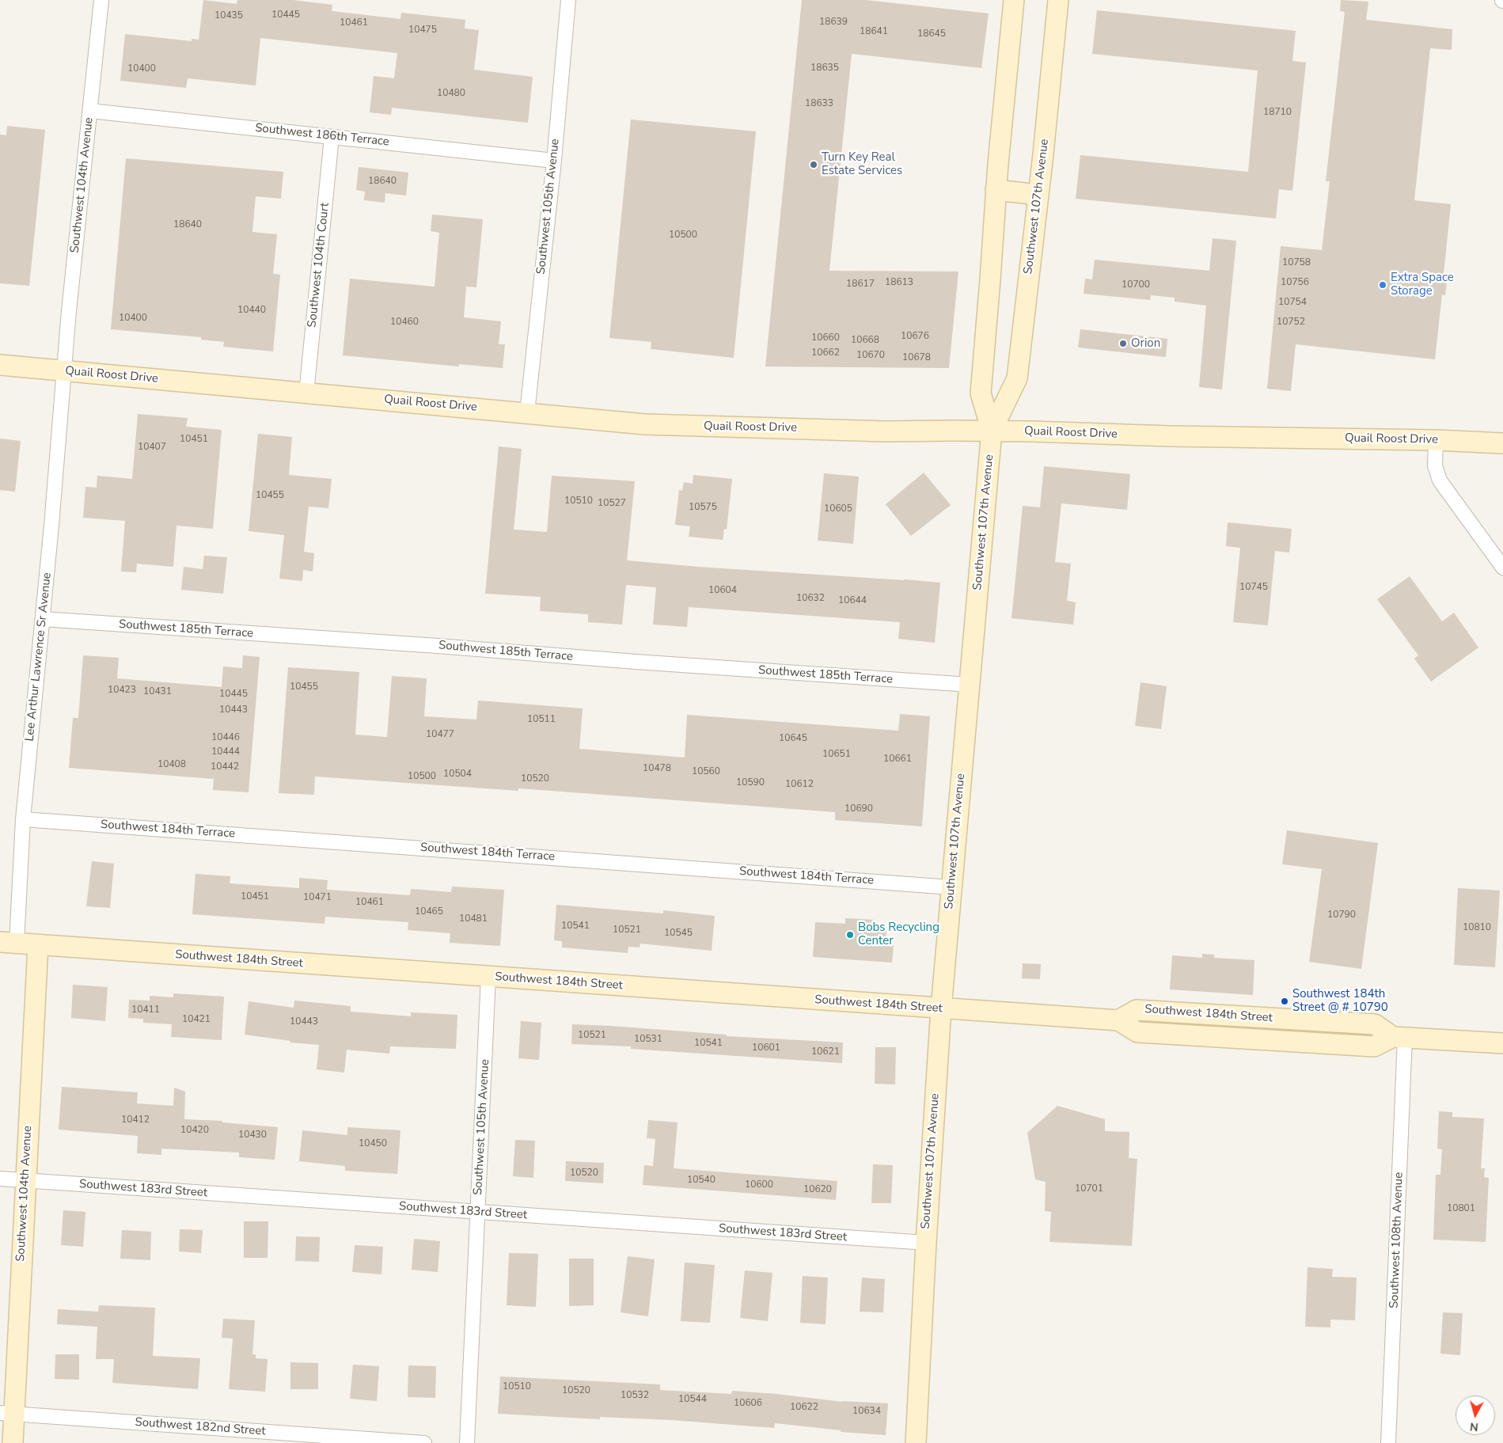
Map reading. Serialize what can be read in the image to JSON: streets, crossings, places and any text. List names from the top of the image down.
{
  "streets": {
    "main road": [
      "Southwest 104th Avenue",
      "Southwest 107th Avenue",
      "Quail Roost Drive",
      "Southwest 184th Street"
    ],
    "street": [
      "Southwest 186th Terrace",
      "Southwest 105th Avenue",
      "Southwest 104th Court",
      "Southwest 185th Terrace",
      "Lee Arthur Lawrence Sr Avenue",
      "Southwest 184th Terrace",
      "Southwest 183rd Street",
      "Southwest 108th Avenue",
      "Southwest 182nd Street"
    ]
  },
  "crossings": [
    ["Southwest 186th Terrace", "Southwest 104th Avenue"],
    ["Southwest 186th Terrace", "Southwest 105th Avenue"],
    ["Southwest 186th Terrace", "Southwest 104th Court"],
    ["Southwest 104th Avenue", "Quail Roost Drive"],
    ["Southwest 104th Avenue", "Lee Arthur Lawrence Sr Avenue"],
    ["Southwest 104th Avenue", "Southwest 184th Street"],
    ["Southwest 104th Avenue", "Southwest 183rd Street"],
    ["Southwest 104th Avenue", "Southwest 182nd Street"],
    ["Southwest 105th Avenue", "Quail Roost Drive"],
    ["Southwest 105th Avenue", "Southwest 184th Street"],
    ["Southwest 105th Avenue", "Southwest 183rd Street"],
    ["Southwest 107th Avenue", "Quail Roost Drive"],
    ["Southwest 107th Avenue", "Southwest 185th Terrace"],
    ["Southwest 107th Avenue", "Southwest 184th Terrace"],
    ["Southwest 107th Avenue", "Southwest 184th Street"],
    ["Southwest 107th Avenue", "Southwest 183rd Street"],
    ["Southwest 104th Court", "Quail Roost Drive"],
    ["Quail Roost Drive", "Lee Arthur Lawrence Sr Avenue"],
    ["Southwest 185th Terrace", "Lee Arthur Lawrence Sr Avenue"],
    ["Lee Arthur Lawrence Sr Avenue", "Southwest 184th Terrace"],
    ["Lee Arthur Lawrence Sr Avenue", "Southwest 184th Street"],
    ["Southwest 184th Street", "Southwest 108th Avenue"]
  ],
  "places": [
    "Turn Key Real Estate Services",
    "Extra Space Storage",
    "Orion",
    "Bobs Recycling Center",
    "Southwest 184th Street @ # 10790"
  ],
  "house_numbers": [
    "10445",
    "10435",
    "18639",
    "10461",
    "10475",
    "18641",
    "18645",
    "18635",
    "10400",
    "10480",
    "18633",
    "18710",
    "18640",
    "18640",
    "10500",
    "10758",
    "18613",
    "10756",
    "18617",
    "10700",
    "10754",
    "10440",
    "10400",
    "10460",
    "10752",
    "10676",
    "10660",
    "10668",
    "10662",
    "10670",
    "10678",
    "10451",
    "10407",
    "10455",
    "10510",
    "10527",
    "10575",
    "10605",
    "10745",
    "10604",
    "10632",
    "10644",
    "10455",
    "10423",
    "10431",
    "10445",
    "10443",
    "10511",
    "10477",
    "10446",
    "10645",
    "10444",
    "10651",
    "10661",
    "10408",
    "10442",
    "10478",
    "10560",
    "10504",
    "10500",
    "10520",
    "10590",
    "10612",
    "10690",
    "10451",
    "10471",
    "10461",
    "10465",
    "10790",
    "10481",
    "10541",
    "10810",
    "10521",
    "10545",
    "10411",
    "10421",
    "10443",
    "10521",
    "10531",
    "10541",
    "10601",
    "10621",
    "10412",
    "10420",
    "10430",
    "10450",
    "10520",
    "10540",
    "10600",
    "10701",
    "10620",
    "10801",
    "10510",
    "10520",
    "10532",
    "10544",
    "10606",
    "10622",
    "10634"
  ],
  "north": "bottom"
}
